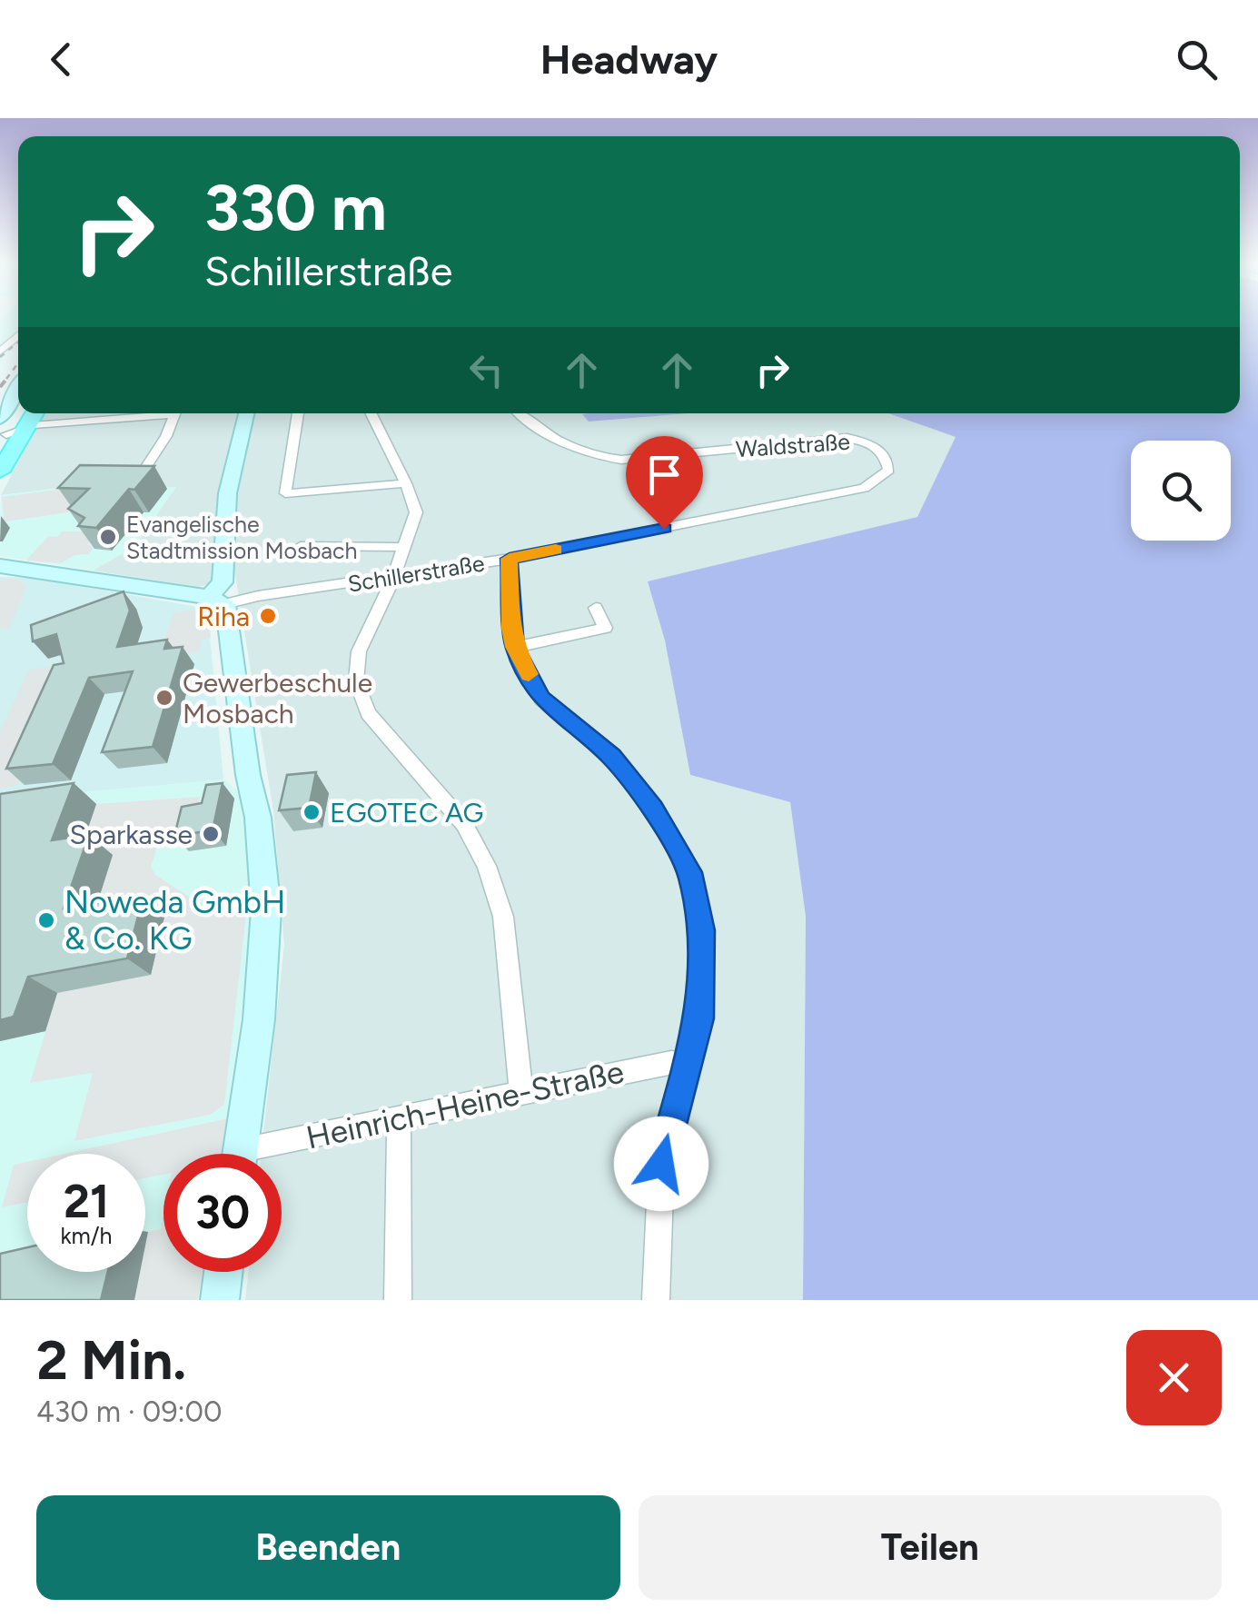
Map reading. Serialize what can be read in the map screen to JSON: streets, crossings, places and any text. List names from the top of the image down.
{
  "streets": {
    "street": ["Waldstraße", "Schillerstraße", "Heinrich-Heine-Straße"]
  },
  "crossings": [
    ["Waldstraße", "Schillerstraße"]
  ],
  "places": [
    "Evangelische Stadtmission Mosbach",
    "Riha",
    "Gewerbeschule Mosbach",
    "EGOTEC AG",
    "Sparkasse",
    "Noweda GmbH & Co. KG"
  ],
  "page": {
    "header": "Headway",
    "turn": ["330 m", "Schillerstraße"],
    "speed": "21 km/h",
    "limit": "30",
    "heading": ["2 Min.", "430 m · 09:00"],
    "buttons": ["Beenden", "Teilen"]
  }
}
